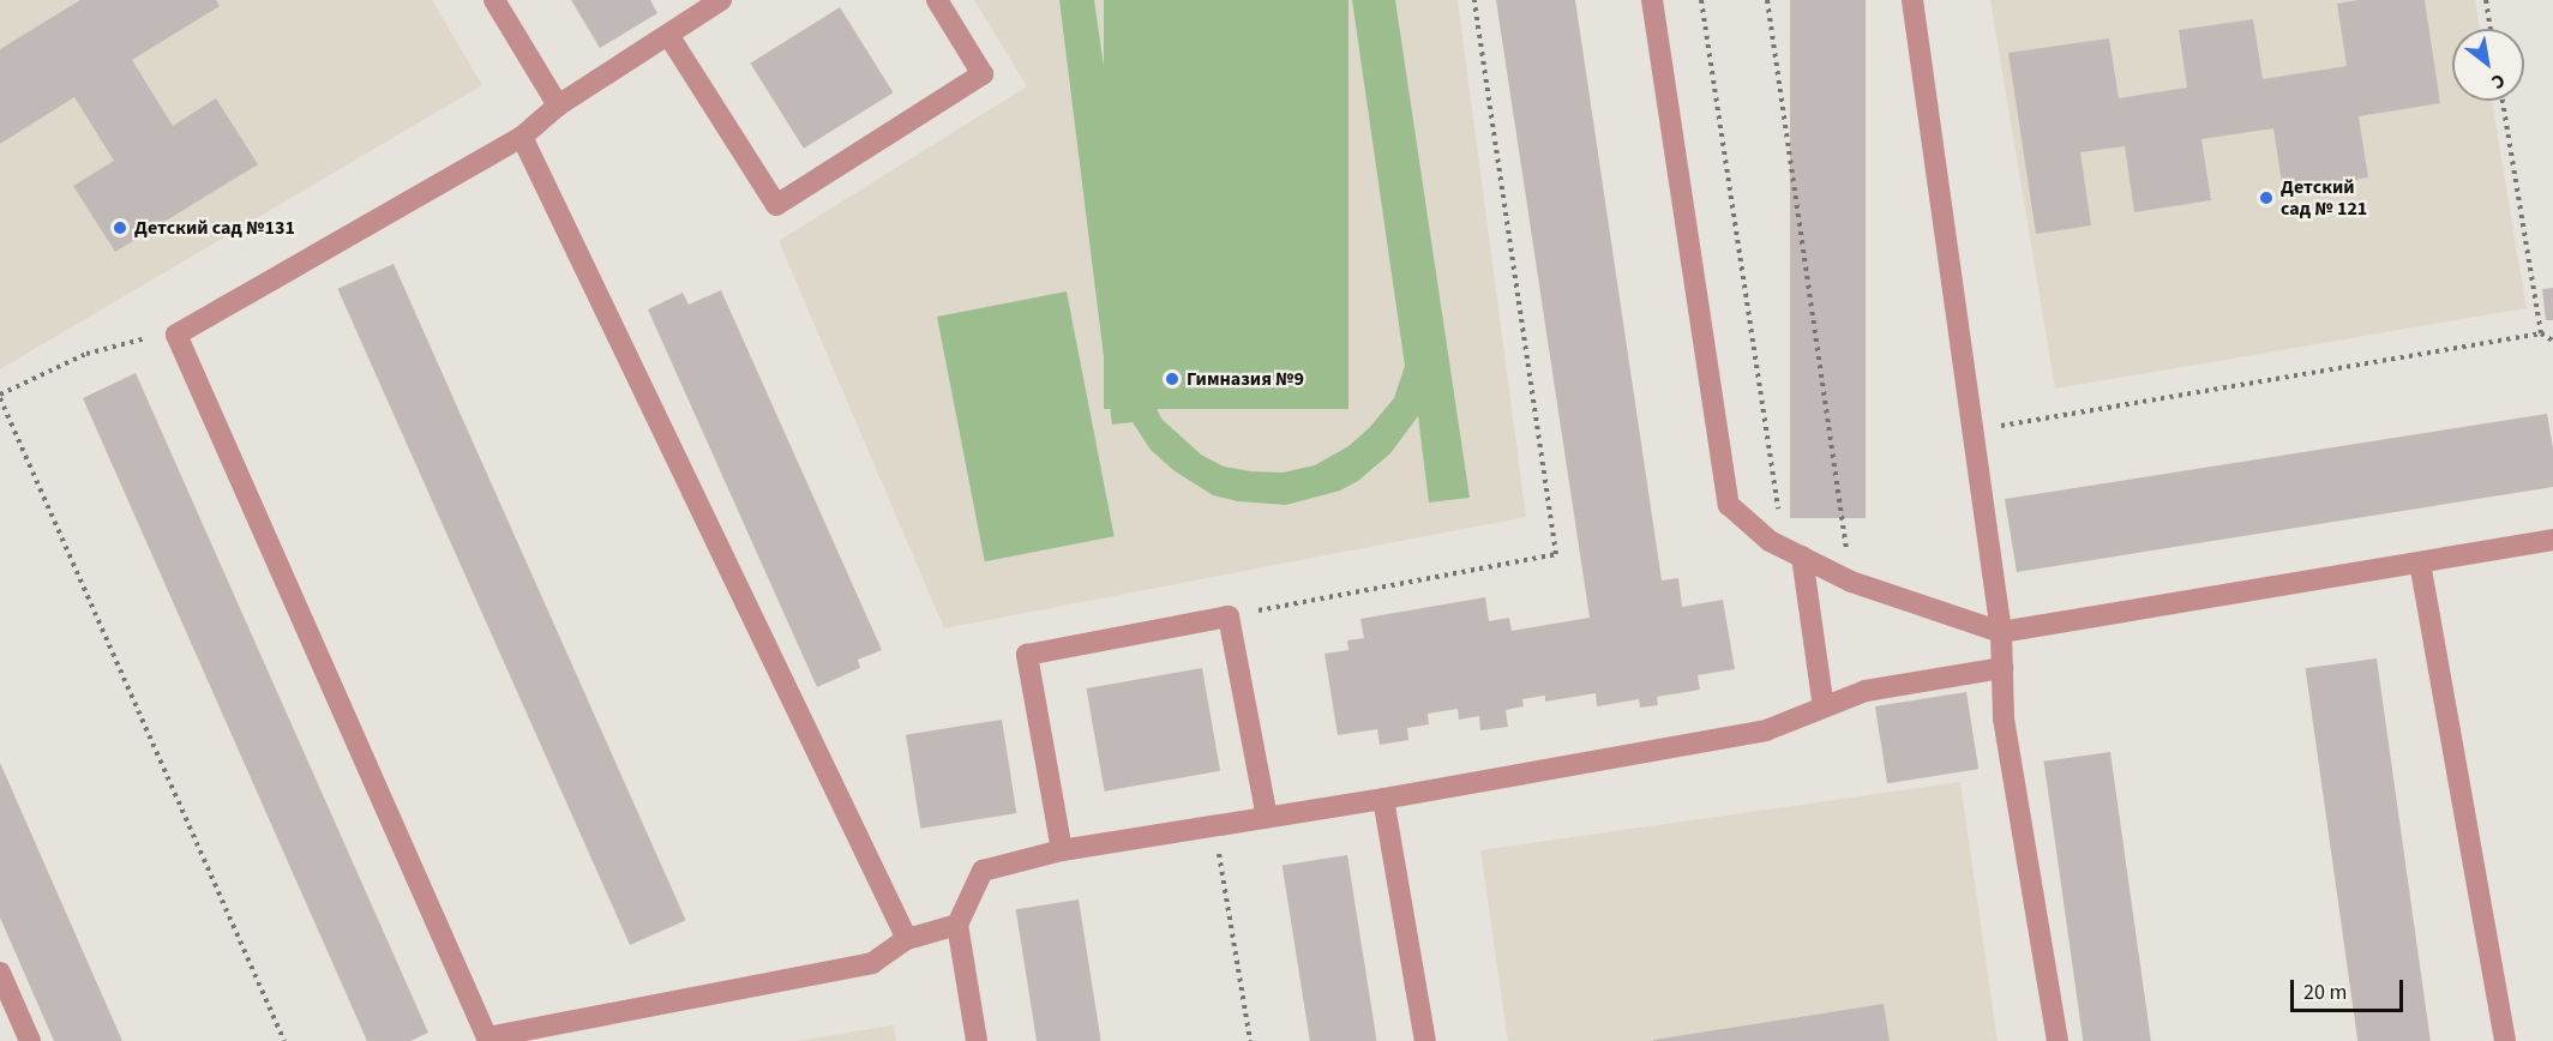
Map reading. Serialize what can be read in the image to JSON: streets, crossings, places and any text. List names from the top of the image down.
{
  "places": ["Детский сад № 121", "Детский сад №131", "Гимназия №9"],
  "scale_bar": "20 m",
  "north": "bottom right"
}
